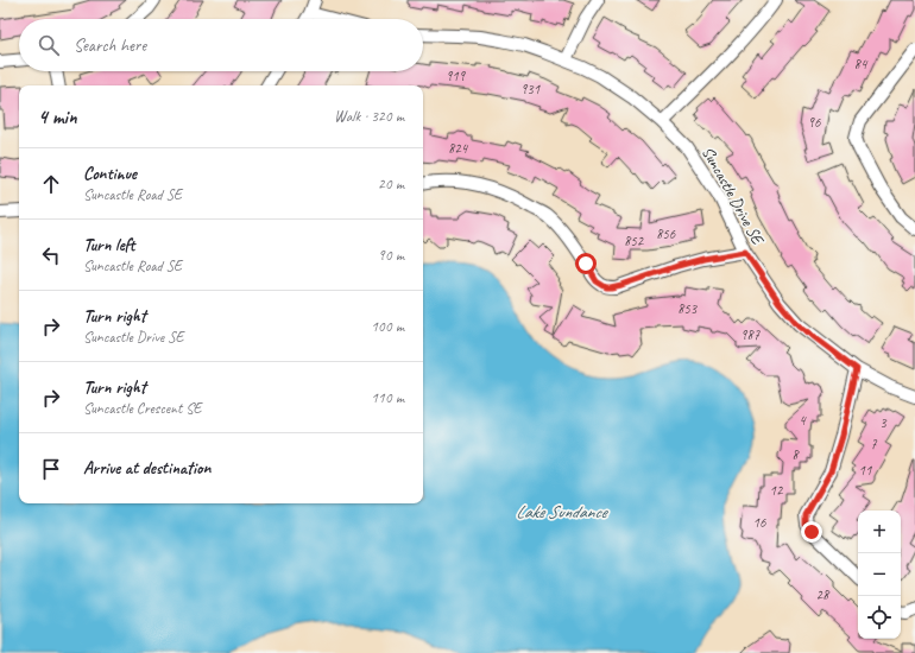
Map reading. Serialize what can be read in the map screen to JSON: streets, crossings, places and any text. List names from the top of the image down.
{
  "streets": {
    "street": ["Suncastle Drive SE"]
  },
  "water": ["Lake Sundance"],
  "house_numbers": [
    "84",
    "919",
    "931",
    "96",
    "824",
    "856",
    "852",
    "853",
    "987",
    "4",
    "3",
    "7",
    "8",
    "11",
    "12",
    "16",
    "28"
  ],
  "page": {
    "search": "Search here",
    "heading": ["4 min", "Walk · 320 m"],
    "list": [
      ["Continue", "Suncastle Road SE", "20 m"],
      ["Turn left", "Suncastle Road SE", "90 m"],
      ["Turn right", "Suncastle Drive SE", "100 m"],
      ["Turn right", "Suncastle Crescent SE", "110 m"],
      "Arrive at destination"
    ],
    "map_buttons": ["+", "−"]
  }
}
